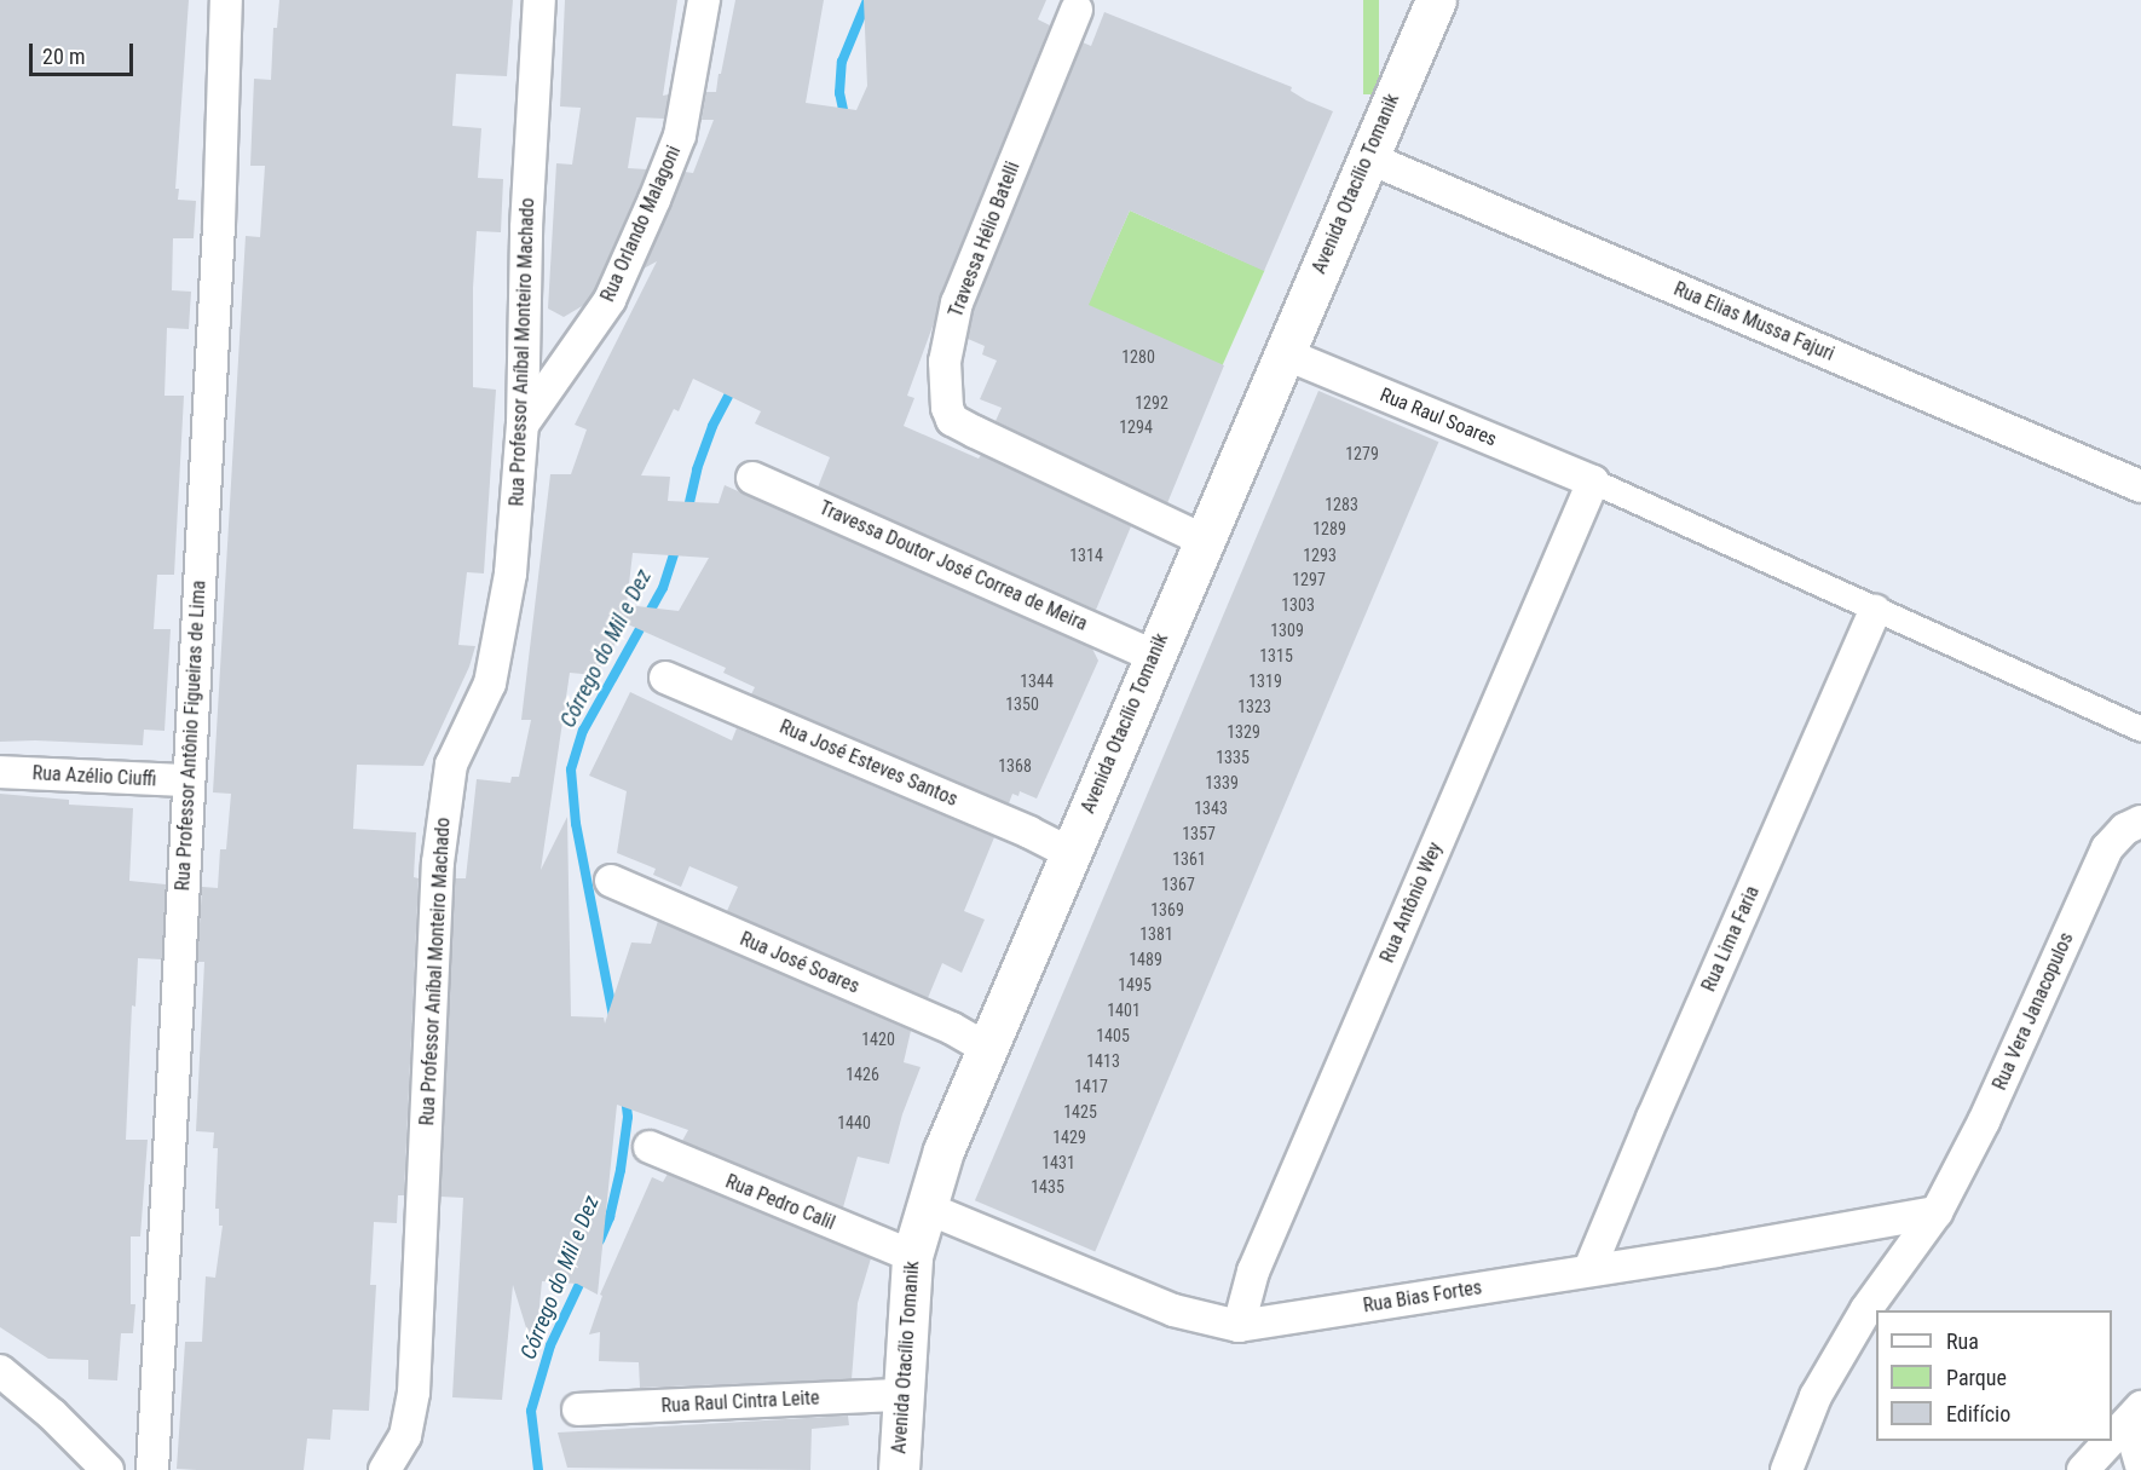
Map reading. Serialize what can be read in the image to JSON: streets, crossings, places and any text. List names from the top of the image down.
{
  "streets": {
    "street": [
      "Avenida Otacílio Tomanik",
      "Rua Orlando Malagoni",
      "Travessa Hélio Batelli",
      "Rua Elias Mussa Fajuri",
      "Rua Professor Aníbal Monteiro Machado",
      "Rua Raul Soares",
      "Travessa Doutor José Correa de Meira",
      "Rua Professor Antônio Figueiras de Lima",
      "Rua José Esteves Santos",
      "Rua Azélio Ciuffi",
      "Rua Antônio Wey",
      "Rua Lima Faria",
      "Rua José Soares",
      "Rua Vera Janacopulos",
      "Rua Pedro Calil",
      "Rua Bias Fortes",
      "Rua Raul Cintra Leite"
    ]
  },
  "crossings": [
    ["Avenida Otacílio Tomanik", "Travessa Hélio Batelli"],
    ["Avenida Otacílio Tomanik", "Rua Elias Mussa Fajuri"],
    ["Avenida Otacílio Tomanik", "Rua Raul Soares"],
    ["Avenida Otacílio Tomanik", "Travessa Doutor José Correa de Meira"],
    ["Avenida Otacílio Tomanik", "Rua José Esteves Santos"],
    ["Avenida Otacílio Tomanik", "Rua José Soares"],
    ["Avenida Otacílio Tomanik", "Rua Pedro Calil"],
    ["Avenida Otacílio Tomanik", "Rua Bias Fortes"],
    ["Avenida Otacílio Tomanik", "Rua Raul Cintra Leite"],
    ["Rua Orlando Malagoni", "Rua Professor Aníbal Monteiro Machado"],
    ["Rua Raul Soares", "Rua Antônio Wey"],
    ["Rua Professor Antônio Figueiras de Lima", "Rua Azélio Ciuffi"],
    ["Rua Antônio Wey", "Rua Bias Fortes"],
    ["Rua Lima Faria", "Rua Bias Fortes"],
    ["Rua Vera Janacopulos", "Rua Bias Fortes"]
  ],
  "water": ["Córrego do Mil e Dez"],
  "house_numbers": [
    "1280",
    "1292",
    "1294",
    "1279",
    "1283",
    "1289",
    "1314",
    "1293",
    "1297",
    "1303",
    "1309",
    "1315",
    "1344",
    "1319",
    "1350",
    "1323",
    "1329",
    "1335",
    "1368",
    "1339",
    "1343",
    "1357",
    "1361",
    "1367",
    "1369",
    "1381",
    "1489",
    "1495",
    "1401",
    "1405",
    "1420",
    "1413",
    "1426",
    "1417",
    "1425",
    "1440",
    "1429",
    "1431",
    "1435"
  ],
  "legend": ["Rua", "Parque", "Edifício"],
  "scale_bar": "20 m"
}
